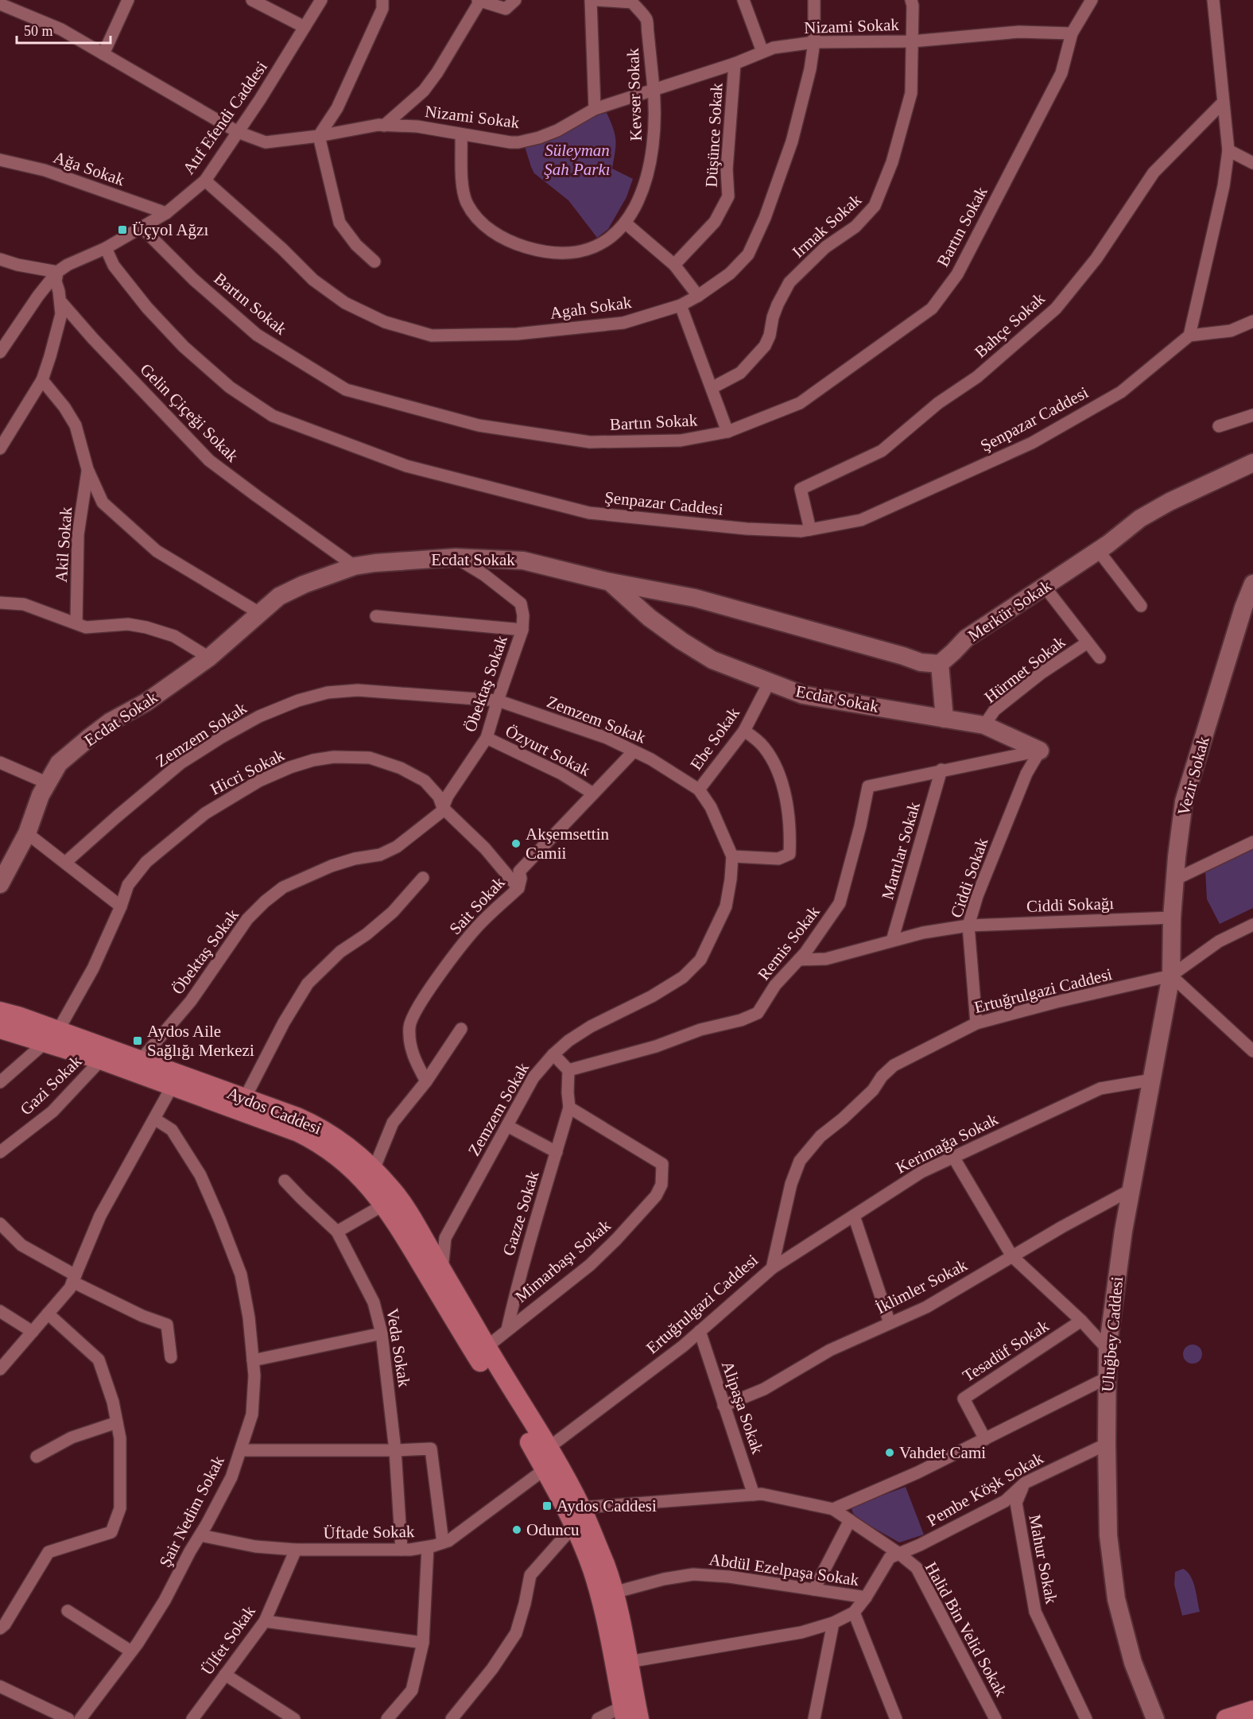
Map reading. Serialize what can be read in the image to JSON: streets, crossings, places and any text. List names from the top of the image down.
{
  "streets": {
    "main road": ["Aydos Caddesi"],
    "street": [
      "Nizami Sokak",
      "Kevser Sokak",
      "Atıf Efendi Caddesi",
      "Düşünce Sokak",
      "Ağa Sokak",
      "Irmak Sokak",
      "Bartın Sokak",
      "Agah Sokak",
      "Bahçe Sokak",
      "Gelin Çiçeği Sokak",
      "Şenpazar Caddesi",
      "Akil Sokak",
      "Ecdat Sokak",
      "Merkür Sokak",
      "Hürmet Sokak",
      "Öbektaş Sokak",
      "Zemzem Sokak",
      "Ebe Sokak",
      "Özyurt Sokak",
      "Hicri Sokak",
      "Vezir Sokak",
      "Martılar Sokak",
      "Ciddi Sokak",
      "Ciddi Sokağı",
      "Sait Sokak",
      "Remis Sokak",
      "Ertuğrulgazi Caddesi",
      "Gazi Sokak",
      "Kerimağa Sokak",
      "Gazze Sokak",
      "Mimarbaşı Sokak",
      "İklimler Sokak",
      "Uluğbey Caddesi",
      "Veda Sokak",
      "Tesadüf Sokak",
      "Alipaşa Sokak",
      "Pembe Köşk Sokak",
      "Şair Nedim Sokak",
      "Üftade Sokak",
      "Mahur Sokak",
      "Abdül Ezelpaşa Sokak",
      "Halid Bin Velid Sokak",
      "Ülfet Sokak"
    ]
  },
  "crossings": [
    ["Nizami Sokak", "Kevser Sokak"],
    ["Nizami Sokak", "Atıf Efendi Caddesi"],
    ["Nizami Sokak", "Düşünce Sokak"],
    ["Nizami Sokak", "Irmak Sokak"],
    ["Nizami Sokak", "Bartın Sokak"],
    ["Nizami Sokak", "Agah Sokak"],
    ["Atıf Efendi Caddesi", "Ağa Sokak"],
    ["Atıf Efendi Caddesi", "Bartın Sokak"],
    ["Atıf Efendi Caddesi", "Agah Sokak"],
    ["Atıf Efendi Caddesi", "Şenpazar Caddesi"],
    ["Bahçe Sokak", "Şenpazar Caddesi"],
    ["Gelin Çiçeği Sokak", "Ecdat Sokak"],
    ["Ecdat Sokak", "Hürmet Sokak"],
    ["Ecdat Sokak", "Öbektaş Sokak"],
    ["Ecdat Sokak", "Ebe Sokak"],
    ["Ecdat Sokak", "Ciddi Sokak"],
    ["Ecdat Sokak", "Remis Sokak"],
    ["Öbektaş Sokak", "Zemzem Sokak"],
    ["Öbektaş Sokak", "Özyurt Sokak"],
    ["Öbektaş Sokak", "Hicri Sokak"],
    ["Öbektaş Sokak", "Aydos Caddesi"],
    ["Zemzem Sokak", "Ebe Sokak"],
    ["Zemzem Sokak", "Sait Sokak"],
    ["Zemzem Sokak", "Aydos Caddesi"],
    ["Özyurt Sokak", "Sait Sokak"],
    ["Hicri Sokak", "Sait Sokak"],
    ["Hicri Sokak", "Aydos Caddesi"],
    ["Vezir Sokak", "Ciddi Sokağı"],
    ["Vezir Sokak", "Ertuğrulgazi Caddesi"],
    ["Vezir Sokak", "Uluğbey Caddesi"],
    ["Martılar Sokak", "Ciddi Sokağı"],
    ["Martılar Sokak", "Remis Sokak"],
    ["Ciddi Sokak", "Ciddi Sokağı"],
    ["Ciddi Sokak", "Remis Sokak"],
    ["Ciddi Sokak", "Ertuğrulgazi Caddesi"],
    ["Ciddi Sokağı", "Remis Sokak"],
    ["Ertuğrulgazi Caddesi", "Aydos Caddesi"],
    ["Ertuğrulgazi Caddesi", "Kerimağa Sokak"],
    ["Ertuğrulgazi Caddesi", "Uluğbey Caddesi"],
    ["Ertuğrulgazi Caddesi", "Alipaşa Sokak"],
    ["Ertuğrulgazi Caddesi", "Üftade Sokak"],
    ["Gazi Sokak", "Aydos Caddesi"],
    ["Aydos Caddesi", "Mimarbaşı Sokak"],
    ["Aydos Caddesi", "Pembe Köşk Sokak"],
    ["Aydos Caddesi", "Üftade Sokak"],
    ["Aydos Caddesi", "Abdül Ezelpaşa Sokak"],
    ["Kerimağa Sokak", "Uluğbey Caddesi"],
    ["Gazze Sokak", "Mimarbaşı Sokak"],
    ["İklimler Sokak", "Uluğbey Caddesi"],
    ["İklimler Sokak", "Alipaşa Sokak"],
    ["Uluğbey Caddesi", "Pembe Köşk Sokak"],
    ["Veda Sokak", "Üftade Sokak"],
    ["Pembe Köşk Sokak", "Mahur Sokak"],
    ["Pembe Köşk Sokak", "Abdül Ezelpaşa Sokak"],
    ["Pembe Köşk Sokak", "Halid Bin Velid Sokak"],
    ["Şair Nedim Sokak", "Üftade Sokak"],
    ["Üftade Sokak", "Ülfet Sokak"]
  ],
  "parks": ["Süleyman Şah Parkı"],
  "places": {
    "transit": ["Üçyol Ağzı", "Aydos Aile Sağlığı Merkezi", "Aydos Caddesi"],
    "other": ["Akşemsettin Camii", "Vahdet Cami", "Oduncu"]
  },
  "scale_bar": "50 m"
}
